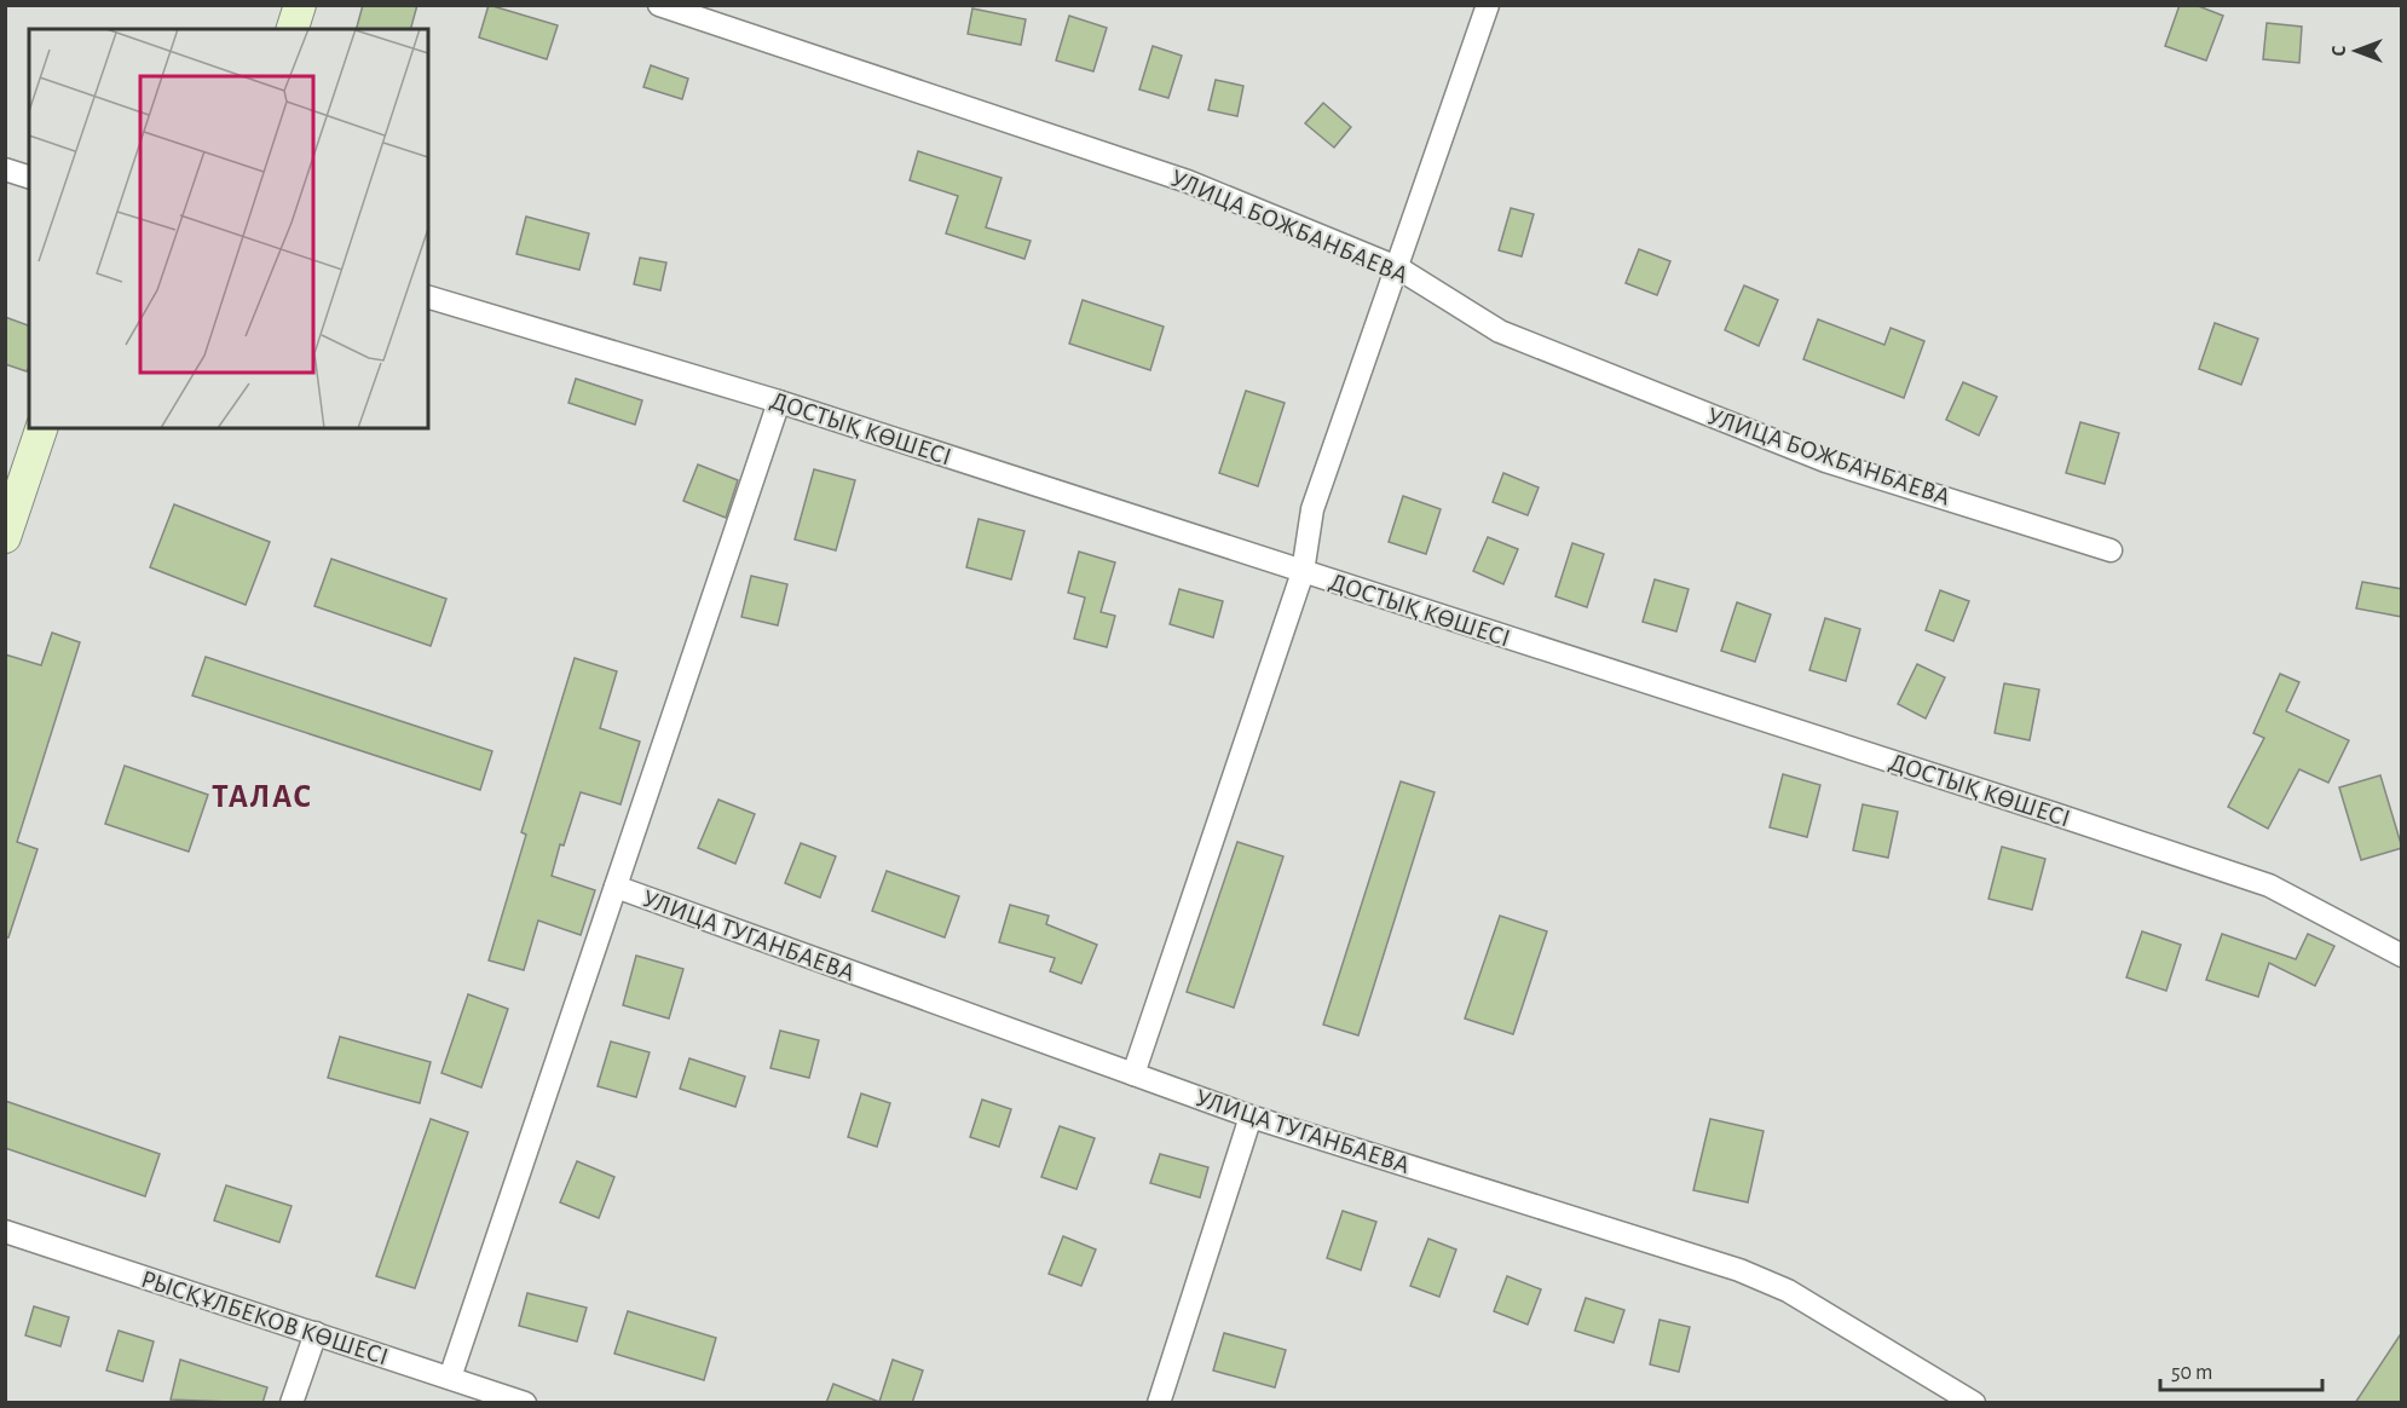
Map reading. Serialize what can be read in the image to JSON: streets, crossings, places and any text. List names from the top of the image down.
{
  "streets": {
    "street": [
      "УЛИЦА БОЖБАНБАЕВА",
      "ДОСТЫҚ КӨШЕСІ",
      "УЛИЦА ТУГАНБАЕВА",
      "РЫСҚҰЛБЕКОВ КӨШЕСІ"
    ]
  },
  "districts": ["ТАЛАС"],
  "scale_bar": "50 m",
  "north": "left"
}
